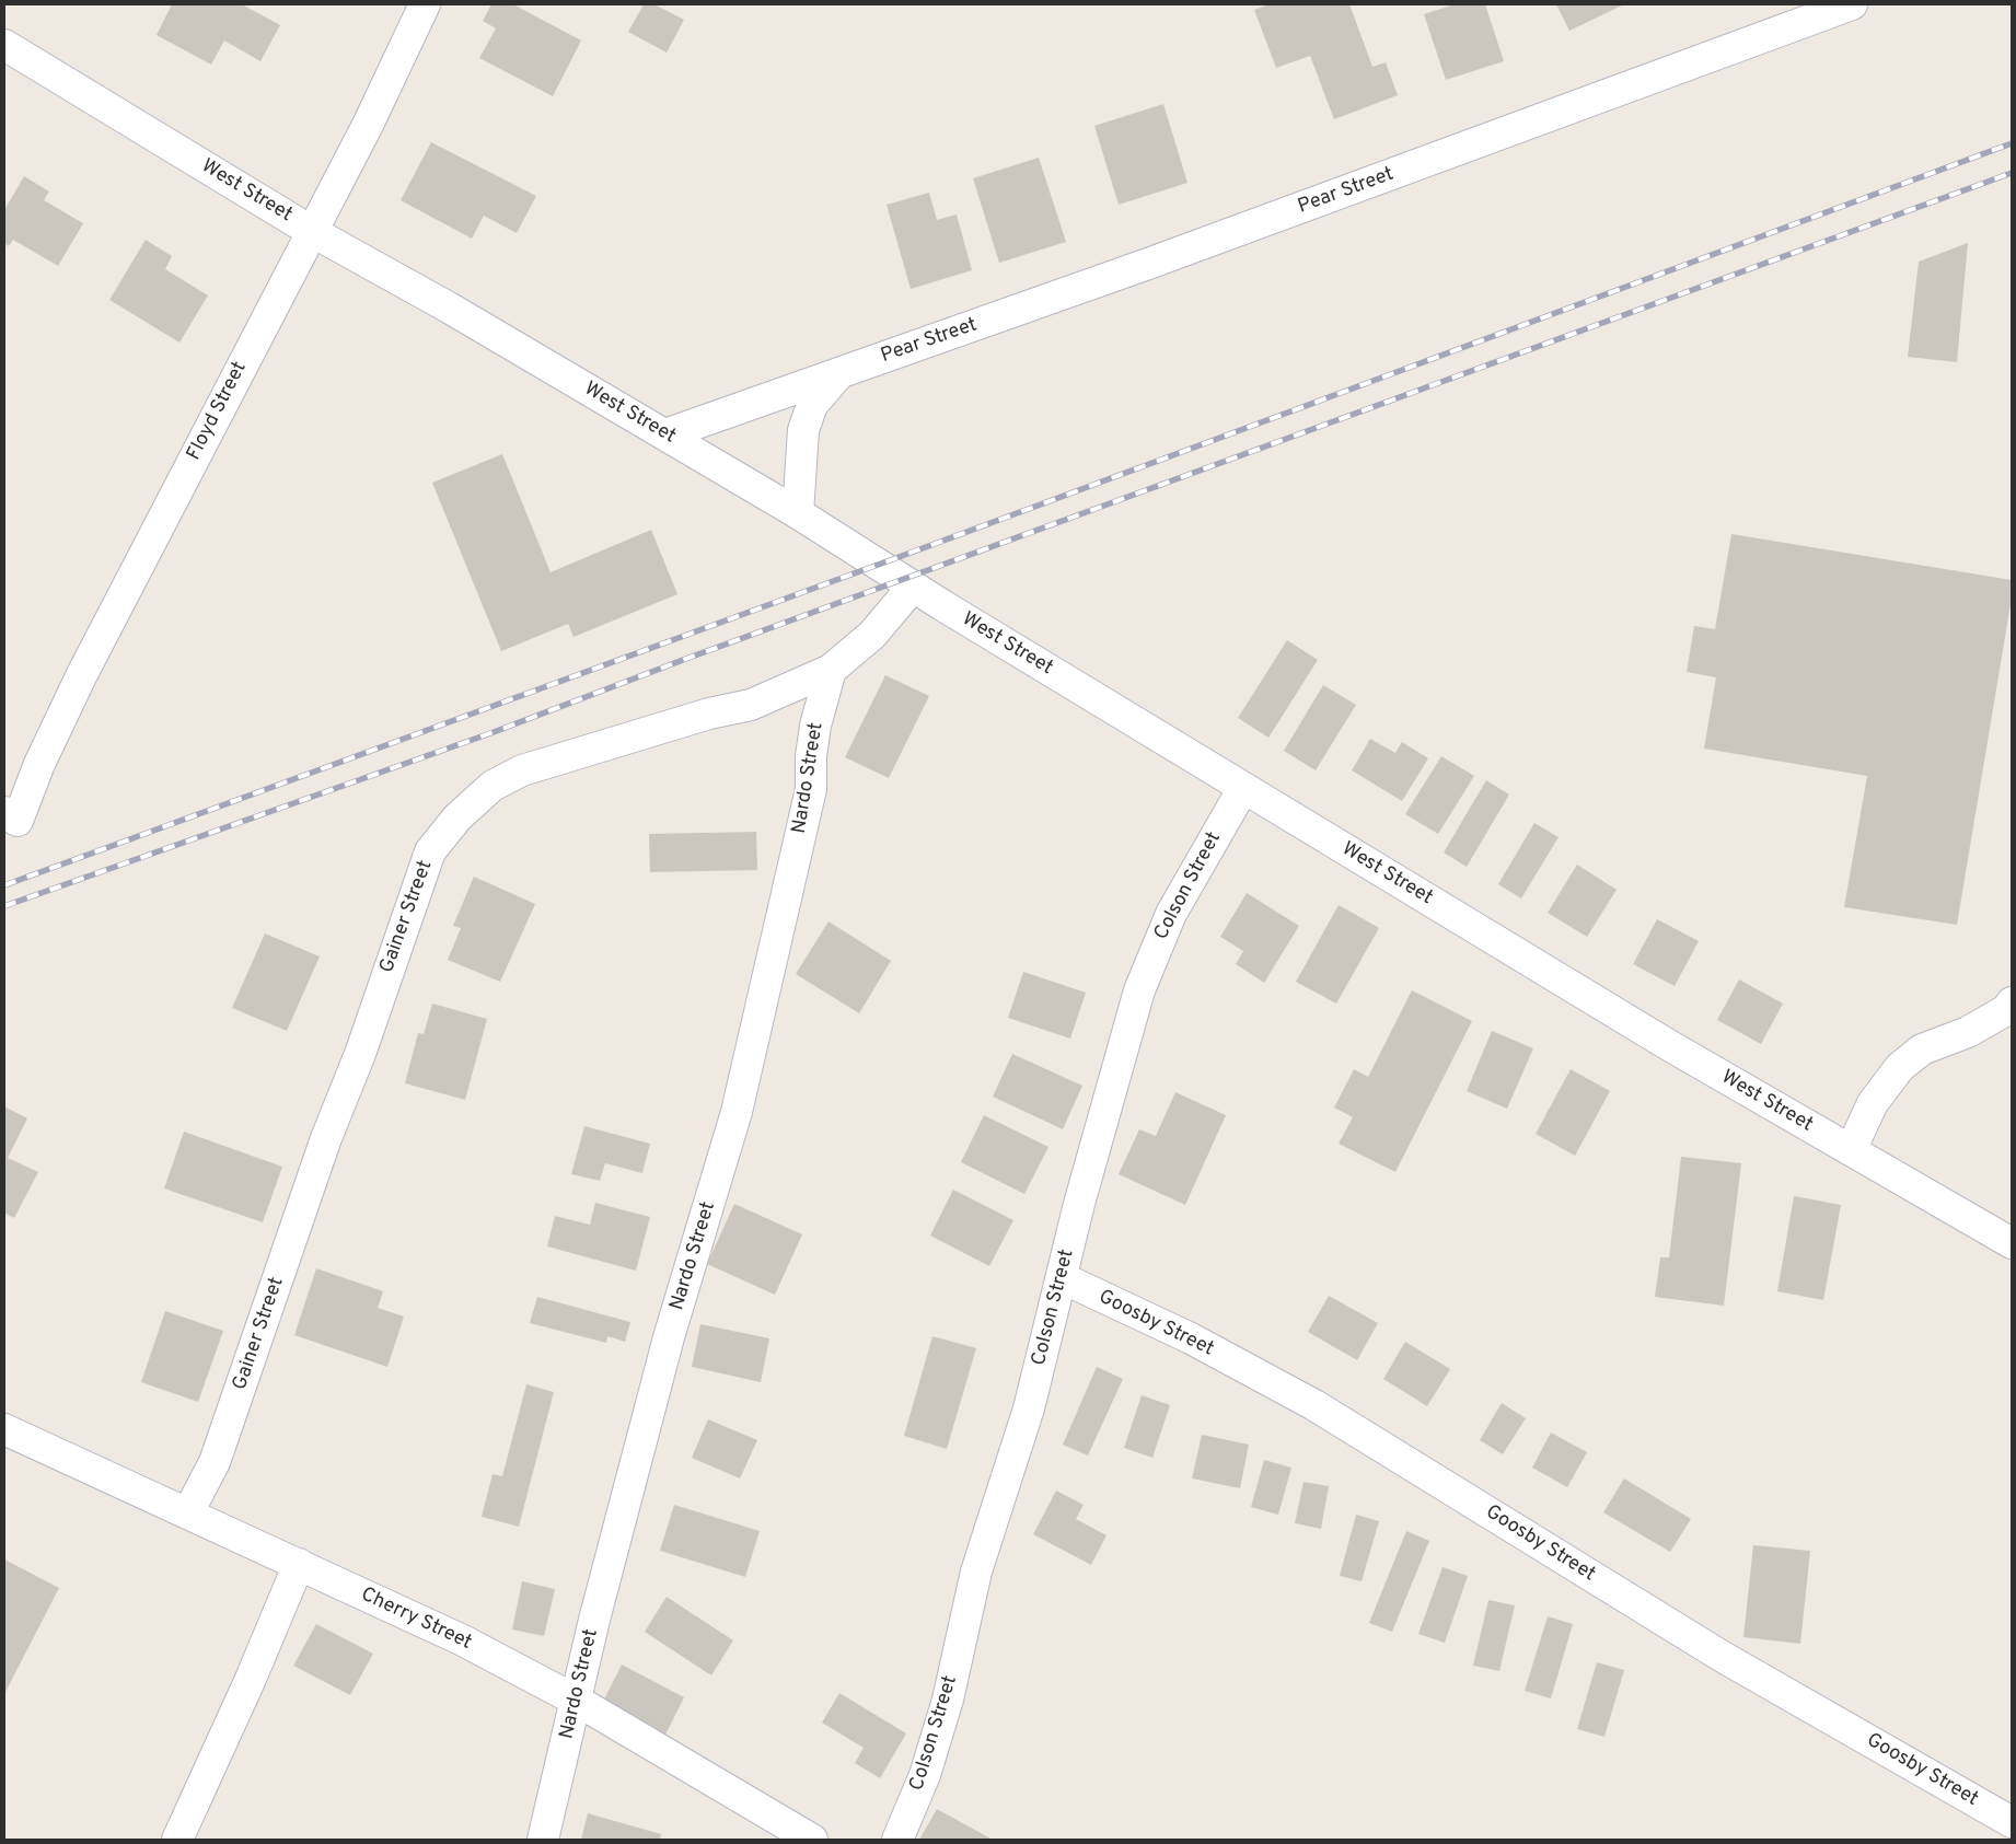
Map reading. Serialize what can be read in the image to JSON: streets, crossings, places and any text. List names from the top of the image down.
{
  "streets": {
    "street": [
      "West Street",
      "Pear Street",
      "Floyd Street",
      "Nardo Street",
      "Colson Street",
      "Gainer Street",
      "Goosby Street",
      "Cherry Street"
    ]
  },
  "crossings": [
    ["West Street", "Pear Street"],
    ["West Street", "Floyd Street"],
    ["West Street", "Colson Street"],
    ["West Street", "Gainer Street"],
    ["Nardo Street", "Gainer Street"],
    ["Nardo Street", "Cherry Street"],
    ["Colson Street", "Goosby Street"],
    ["Gainer Street", "Cherry Street"]
  ]
}
